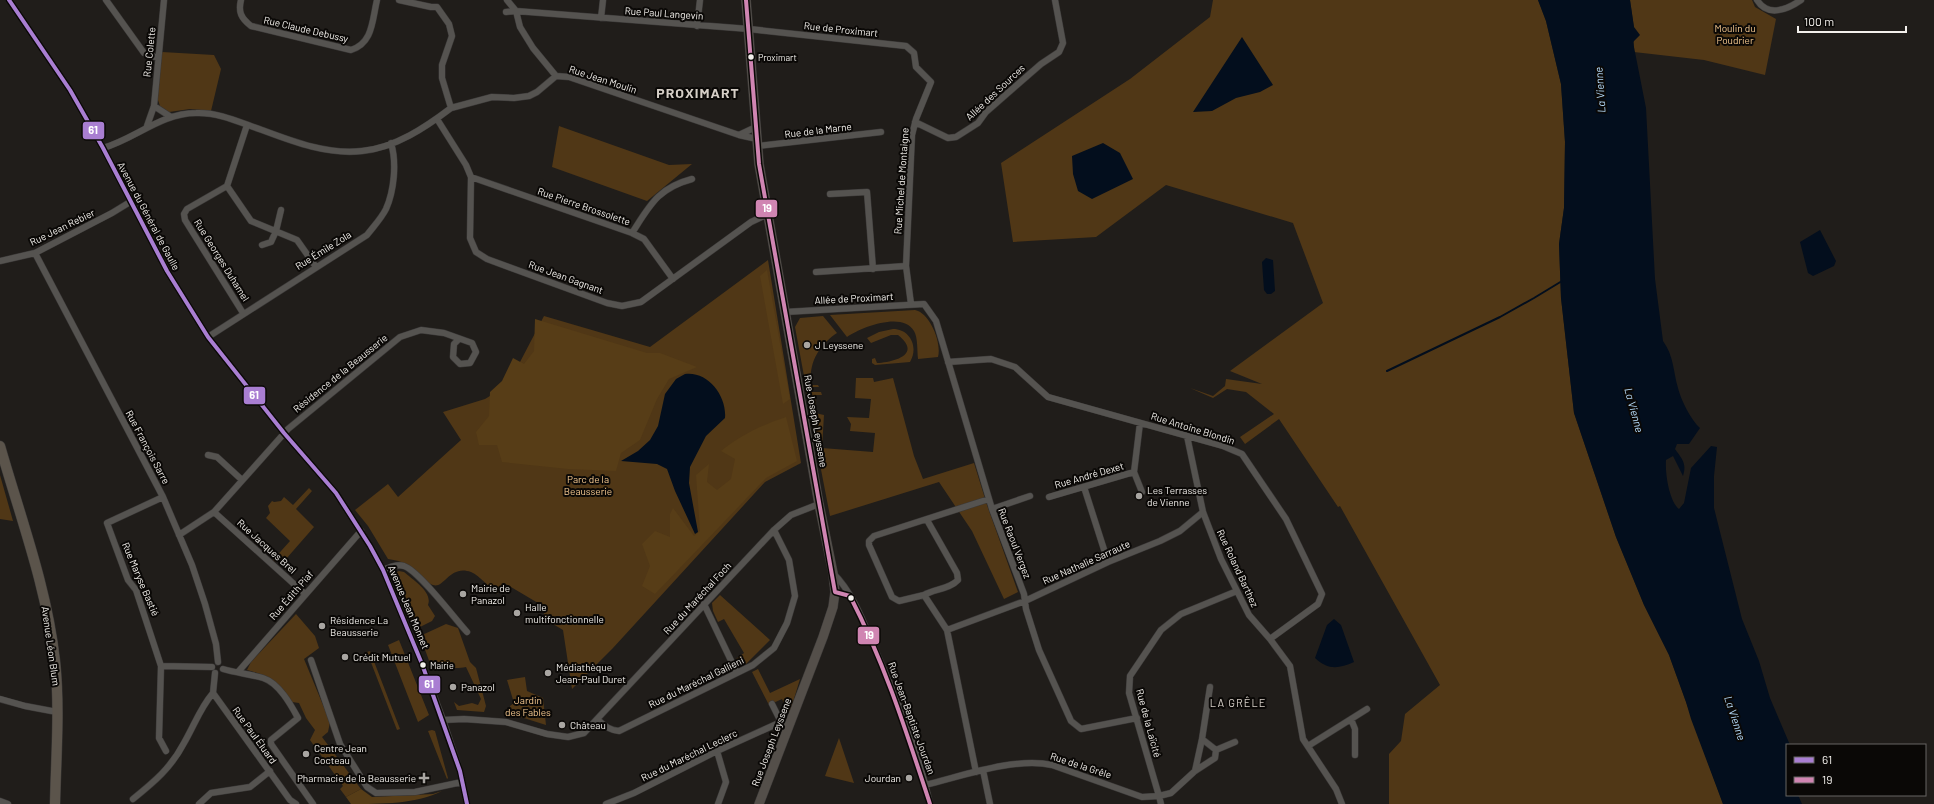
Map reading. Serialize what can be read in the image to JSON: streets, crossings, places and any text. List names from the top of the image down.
{
  "streets": {
    "main road": ["Avenue Léon Blum"],
    "street": [
      "Rue Paul Langevin",
      "Rue Claude Debussy",
      "Rue de Proximart",
      "Rue Colette",
      "Rue Jean Moulin",
      "Allée des Sources",
      "Rue de la Marne",
      "Rue Michel de Montaigne",
      "Rue Pierre Brossolette",
      "Avenue du Général de Gaulle",
      "Rue Jean Rebier",
      "Rue Émile Zola",
      "Rue Georges Duhamel",
      "Rue Jean Gagnant",
      "Allée de Proximart",
      "Résidence de la Beausserie",
      "Rue Joseph Leyssene",
      "Rue Antoine Blondin",
      "Rue François Sarre",
      "Rue André Dexet",
      "Rue Raoul Vergez",
      "Rue Jacques Brel",
      "Rue Nathalie Sarraute",
      "Rue Roland Barthez",
      "Rue Maryse Bastié",
      "Rue Édith Piaf",
      "Rue du Maréchal Foch",
      "Avenue Jean Monnet",
      "Rue du Maréchal Gallieni",
      "Rue Jean-Baptiste Jourdan",
      "Rue de la Laïcité",
      "Rue Paul Éluard",
      "Rue du Maréchal Leclerc",
      "Rue de la Grêle"
    ]
  },
  "crossings": [
    ["Rue Paul Langevin", "Rue de Proximart"],
    ["Rue Paul Langevin", "Rue Jean Moulin"],
    ["Rue Paul Langevin", "Rue Joseph Leyssene"],
    ["Rue de Proximart", "Rue Michel de Montaigne"],
    ["Rue de Proximart", "Rue Joseph Leyssene"],
    ["Rue Jean Moulin", "Rue de la Marne"],
    ["Rue Jean Moulin", "Rue Joseph Leyssene"],
    ["Allée des Sources", "Rue Michel de Montaigne"],
    ["Rue de la Marne", "Rue Joseph Leyssene"],
    ["Rue Michel de Montaigne", "Allée de Proximart"],
    ["Rue Pierre Brossolette", "Rue Jean Gagnant"],
    ["Avenue du Général de Gaulle", "Rue Jean Rebier"],
    ["Avenue du Général de Gaulle", "Rue Émile Zola"],
    ["Avenue du Général de Gaulle", "Résidence de la Beausserie"],
    ["Avenue du Général de Gaulle", "Avenue Jean Monnet"],
    ["Rue Jean Rebier", "Rue François Sarre"],
    ["Rue Émile Zola", "Rue Georges Duhamel"],
    ["Rue Jean Gagnant", "Rue Joseph Leyssene"],
    ["Allée de Proximart", "Rue Joseph Leyssene"],
    ["Allée de Proximart", "Rue Raoul Vergez"],
    ["Résidence de la Beausserie", "Rue François Sarre"],
    ["Résidence de la Beausserie", "Rue Jacques Brel"],
    ["Résidence de la Beausserie", "Avenue Jean Monnet"],
    ["Rue Joseph Leyssene", "Rue du Maréchal Foch"],
    ["Rue Joseph Leyssene", "Rue Jean-Baptiste Jourdan"],
    ["Rue Joseph Leyssene", "Rue du Maréchal Leclerc"],
    ["Rue Antoine Blondin", "Rue André Dexet"],
    ["Rue Antoine Blondin", "Rue Raoul Vergez"],
    ["Rue Antoine Blondin", "Rue Roland Barthez"],
    ["Rue François Sarre", "Rue Maryse Bastié"],
    ["Rue Raoul Vergez", "Rue Nathalie Sarraute"],
    ["Rue Raoul Vergez", "Rue de la Laïcité"],
    ["Rue Jacques Brel", "Rue Édith Piaf"],
    ["Rue Nathalie Sarraute", "Rue Roland Barthez"],
    ["Rue Roland Barthez", "Rue de la Laïcité"],
    ["Rue Édith Piaf", "Avenue Jean Monnet"],
    ["Rue du Maréchal Foch", "Avenue Jean Monnet"],
    ["Rue du Maréchal Foch", "Rue du Maréchal Gallieni"],
    ["Rue Jean-Baptiste Jourdan", "Rue de la Grêle"],
    ["Rue de la Laïcité", "Rue de la Grêle"]
  ],
  "districts": ["PROXIMART", "LA GRÊLE"],
  "water": ["La Vienne"],
  "parks": ["Moulin du Poudrier", "Parc de la Beausserie", "Jardin des Fables"],
  "places": {
    "other": [
      "Proximart",
      "J Leyssene",
      "Les Terrasses de Vienne",
      "Mairie de Panazol",
      "Halle multifonctionnelle",
      "Résidence La Beausserie",
      "Crédit Mutuel",
      "Mairie",
      "Médiathèque Jean-Paul Duret",
      "Panazol",
      "Château",
      "Centre Jean Cocteau",
      "Jourdan"
    ],
    "health": ["Pharmacie de la Beausserie"]
  },
  "lines": ["transit line 61", "transit line 19"],
  "legend": ["61", "19"],
  "scale_bar": "100 m"
}
